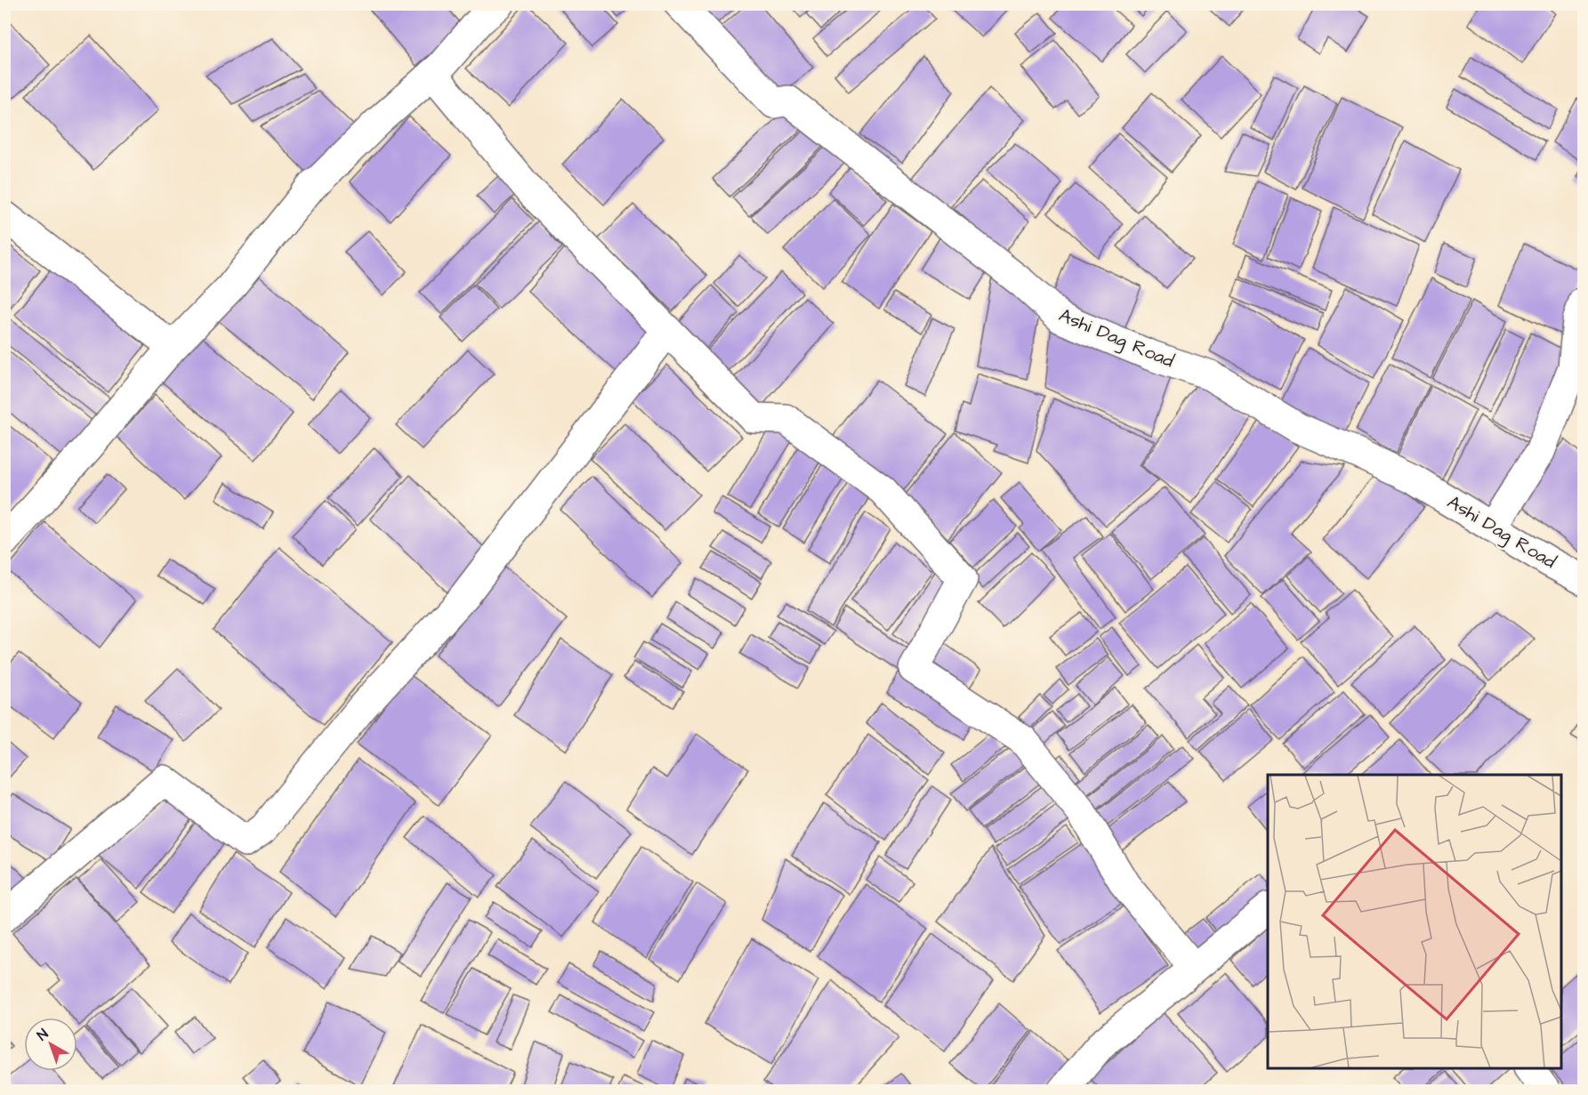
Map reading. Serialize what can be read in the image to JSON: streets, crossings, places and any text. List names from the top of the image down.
{
  "streets": {
    "street": ["Ashi Dag Road"]
  },
  "north": "top left"
}
